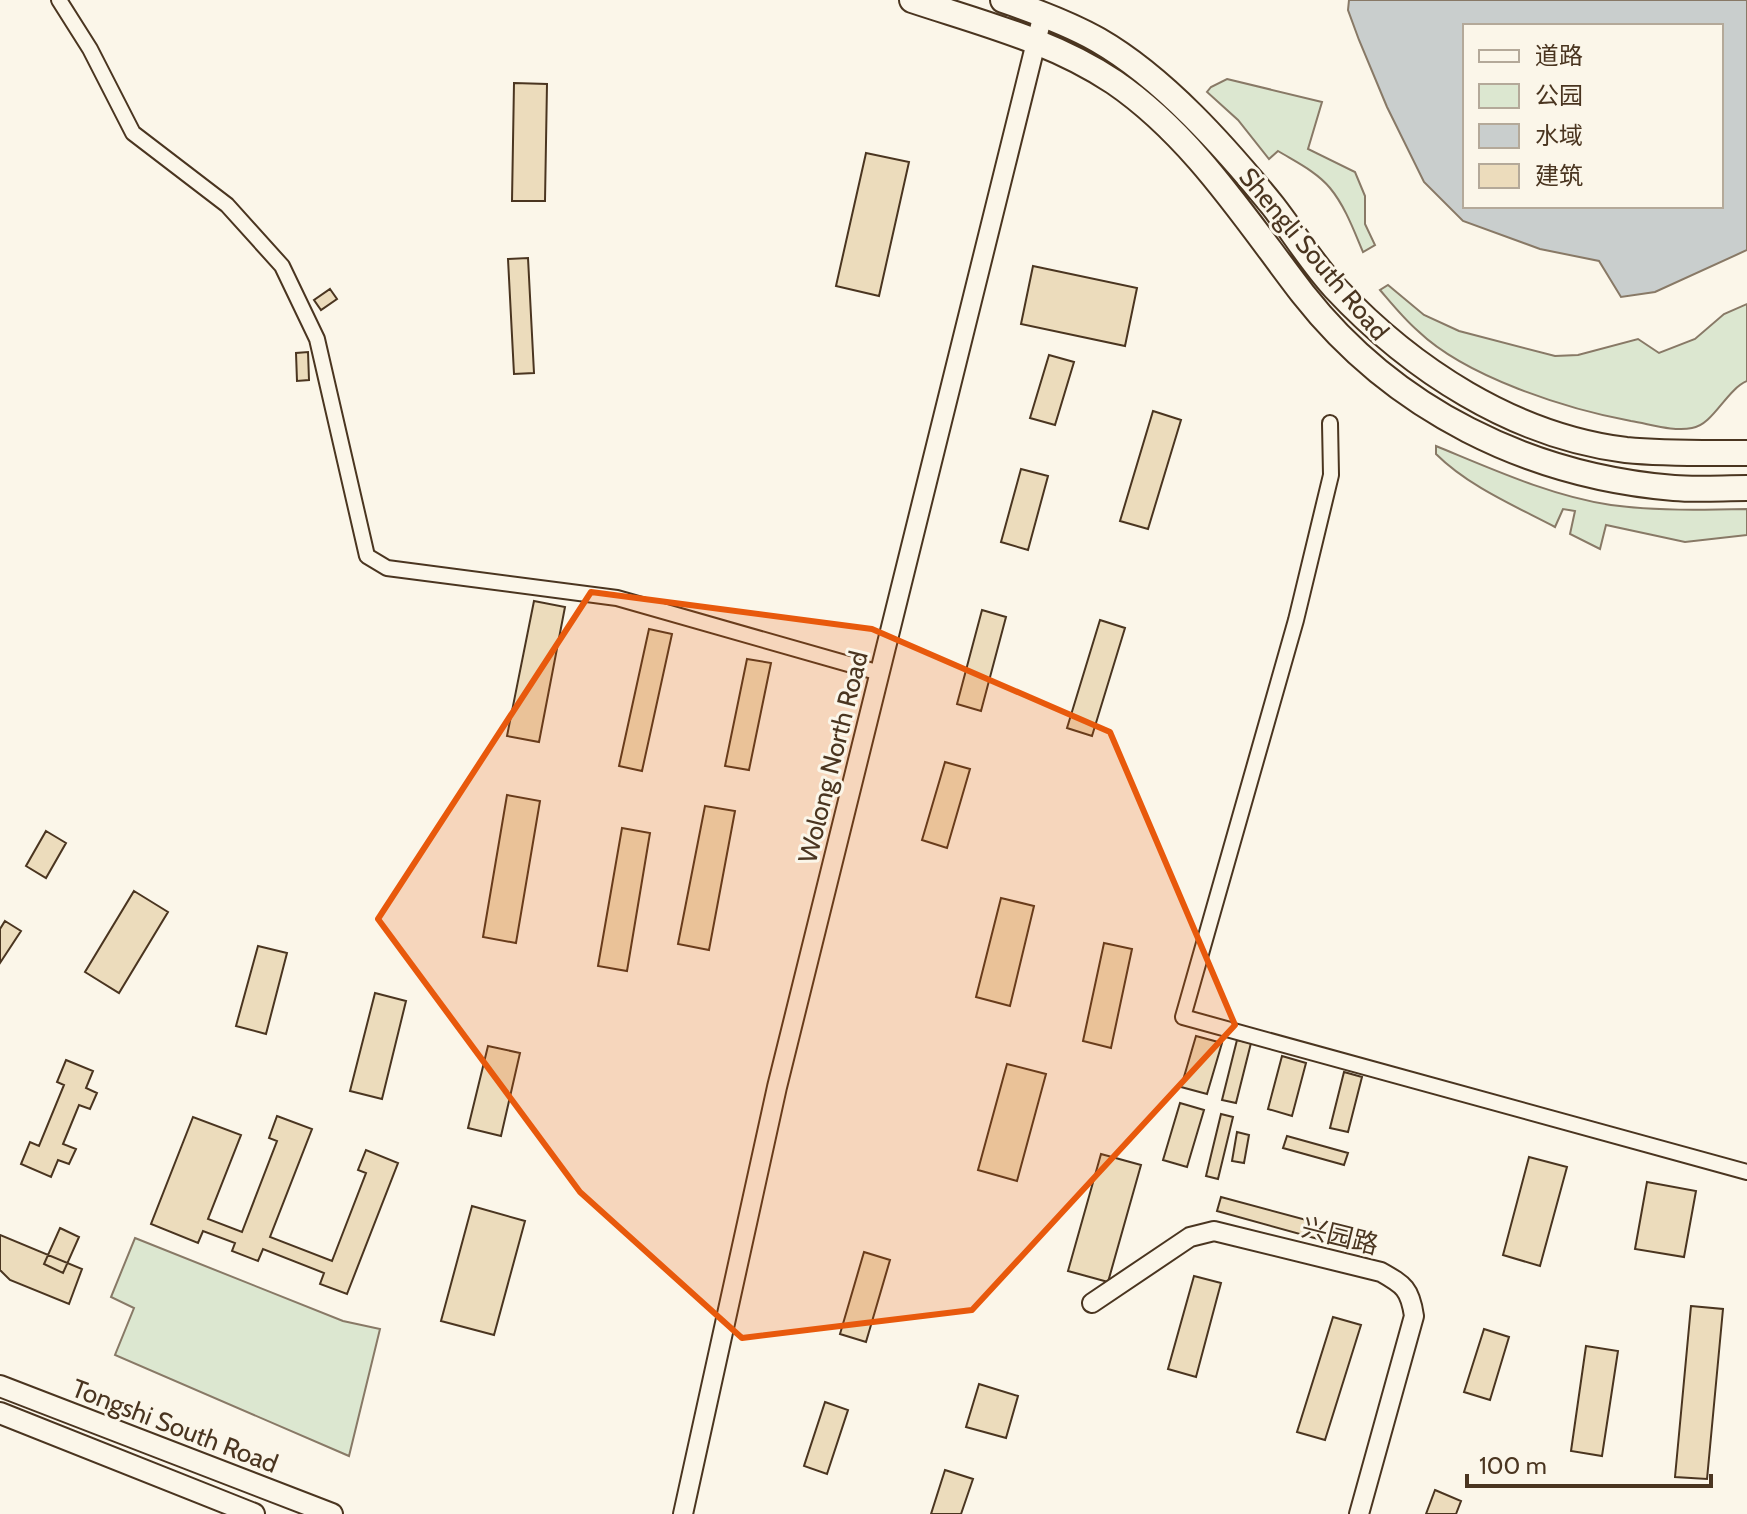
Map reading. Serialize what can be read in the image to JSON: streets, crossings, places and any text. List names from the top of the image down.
{
  "streets": {
    "main road": ["Shengli South Road", "Tongshi South Road"],
    "street": ["Wolong North Road", "兴园路"]
  },
  "crossings": [
    ["Shengli South Road", "Wolong North Road"]
  ],
  "legend": [
    "道路",
    "公园",
    "水域",
    "建筑"
  ],
  "scale_bar": "100 m"
}
